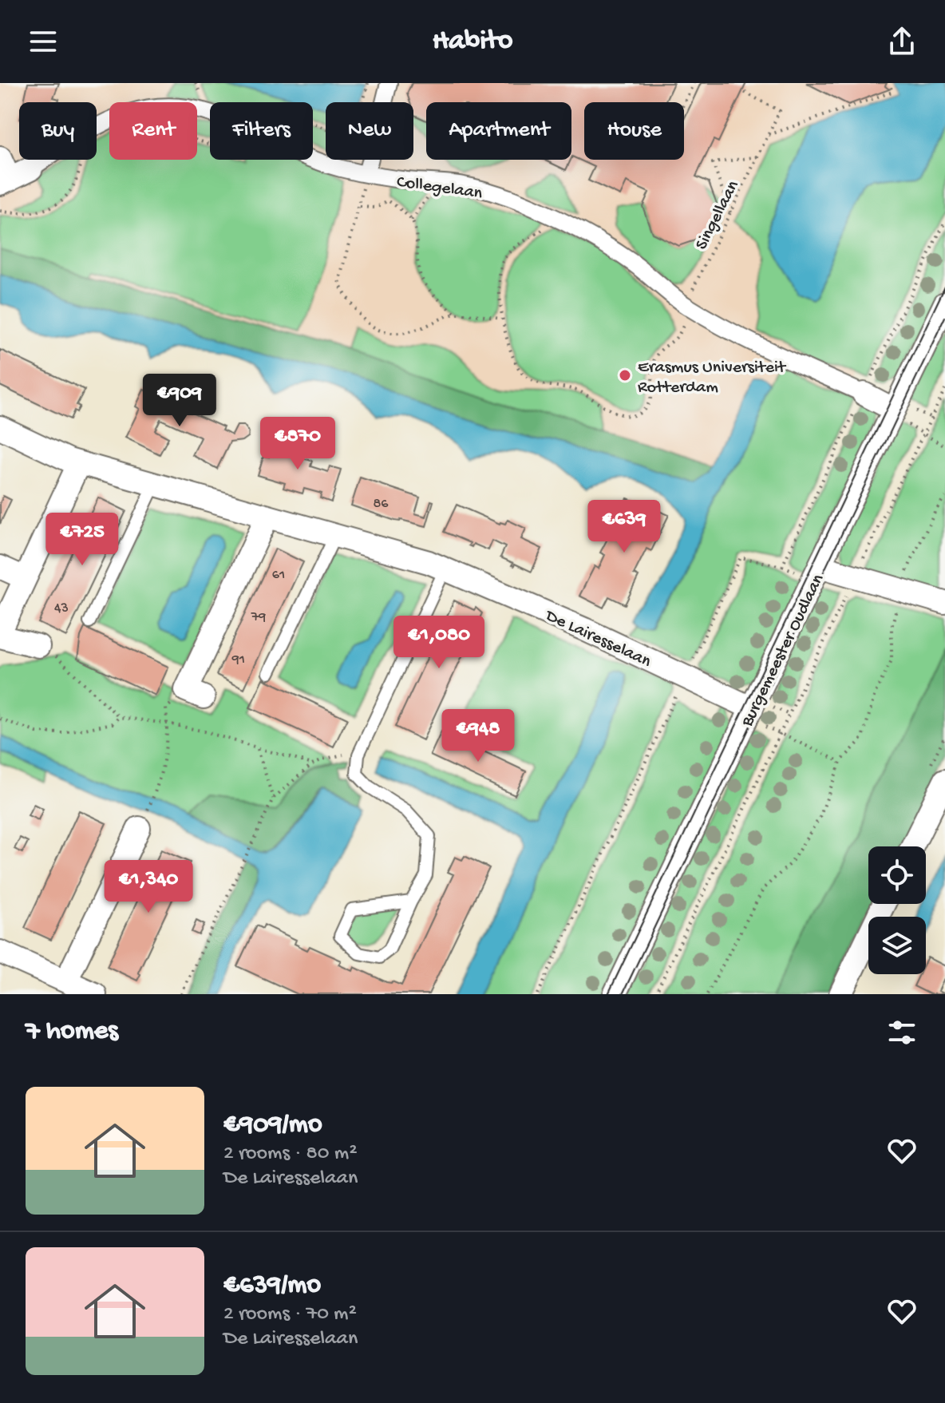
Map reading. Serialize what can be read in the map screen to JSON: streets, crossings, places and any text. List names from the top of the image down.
{
  "streets": {
    "street": ["Collegelaan", "De Lairesselaan", "Burgemeester Oudlaan"],
    "path": ["Singellaan"]
  },
  "crossings": [
    ["Collegelaan", "Singellaan"],
    ["Collegelaan", "Burgemeester Oudlaan"],
    ["De Lairesselaan", "Burgemeester Oudlaan"]
  ],
  "places": ["Erasmus Universiteit Rotterdam"],
  "house_numbers": [
    "86",
    "61",
    "43",
    "79",
    "91"
  ],
  "page": {
    "header": "Habito",
    "chip": [
      "Buy",
      "Rent",
      "Filters",
      "New",
      "Apartment",
      "House"
    ],
    "price": [
      "€909",
      "€870",
      "€639",
      "€725",
      "€1,080",
      "€948",
      "€1,340"
    ],
    "heading": "7 homes",
    "list": [
      {
        "name": "€909/mo",
        "note": "2 rooms · 80 m² · De Lairesselaan"
      },
      {
        "name": "€639/mo",
        "note": "2 rooms · 70 m² · De Lairesselaan"
      }
    ]
  }
}
